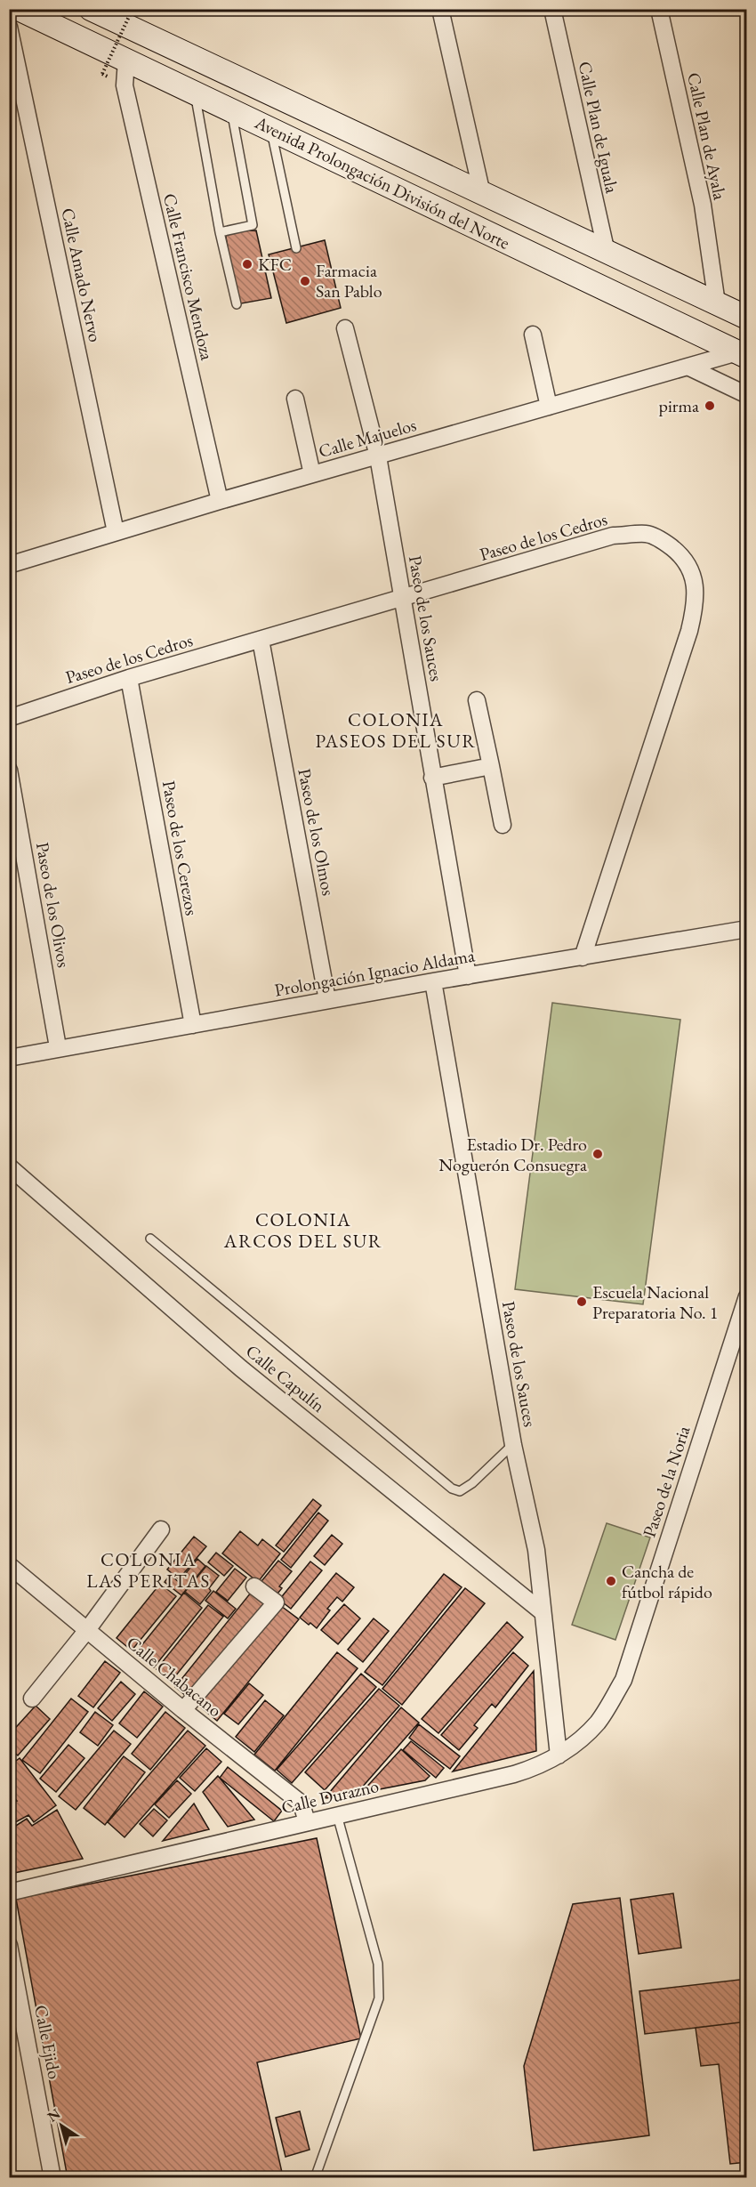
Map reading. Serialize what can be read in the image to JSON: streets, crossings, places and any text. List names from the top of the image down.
{
  "streets": {
    "main road": ["Avenida Prolongación División del Norte"],
    "street": [
      "Calle Plan de Iguala",
      "Calle Plan de Ayala",
      "Calle Amado Nervo",
      "Calle Francisco Mendoza",
      "Calle Majuelos",
      "Paseo de los Cedros",
      "Paseo de los Sauces",
      "Paseo de los Olmos",
      "Paseo de los Cerezos",
      "Paseo de los Olivos",
      "Prolongación Ignacio Aldama",
      "Calle Capulín",
      "Paseo de la Noria",
      "Calle Chabacano",
      "Calle Durazno",
      "Calle Ejido"
    ]
  },
  "crossings": [
    ["Calle Plan de Iguala", "Avenida Prolongación División del Norte"],
    ["Calle Plan de Ayala", "Avenida Prolongación División del Norte"],
    ["Avenida Prolongación División del Norte", "Calle Francisco Mendoza"],
    ["Avenida Prolongación División del Norte", "Calle Majuelos"],
    ["Calle Amado Nervo", "Calle Majuelos"],
    ["Calle Francisco Mendoza", "Calle Majuelos"],
    ["Calle Majuelos", "Paseo de los Sauces"],
    ["Paseo de los Cedros", "Paseo de los Sauces"],
    ["Paseo de los Cedros", "Paseo de los Olmos"],
    ["Paseo de los Cedros", "Paseo de los Cerezos"],
    ["Paseo de los Cedros", "Prolongación Ignacio Aldama"],
    ["Paseo de los Sauces", "Prolongación Ignacio Aldama"],
    ["Paseo de los Sauces", "Calle Capulín"],
    ["Paseo de los Sauces", "Calle Durazno"],
    ["Paseo de los Olmos", "Prolongación Ignacio Aldama"],
    ["Paseo de los Cerezos", "Prolongación Ignacio Aldama"],
    ["Paseo de los Olivos", "Prolongación Ignacio Aldama"],
    ["Paseo de la Noria", "Calle Durazno"],
    ["Calle Chabacano", "Calle Durazno"]
  ],
  "districts": ["COLONIA PASEOS DEL SUR", "COLONIA ARCOS DEL SUR", "COLONIA LAS PERITAS"],
  "places": [
    "KFC",
    "Farmacia San Pablo",
    "pirma",
    "Estadio Dr. Pedro Noguerón Consuegra",
    "Escuela Nacional Preparatoria No. 1",
    "Cancha de fútbol rápido"
  ],
  "north": "top left"
}
